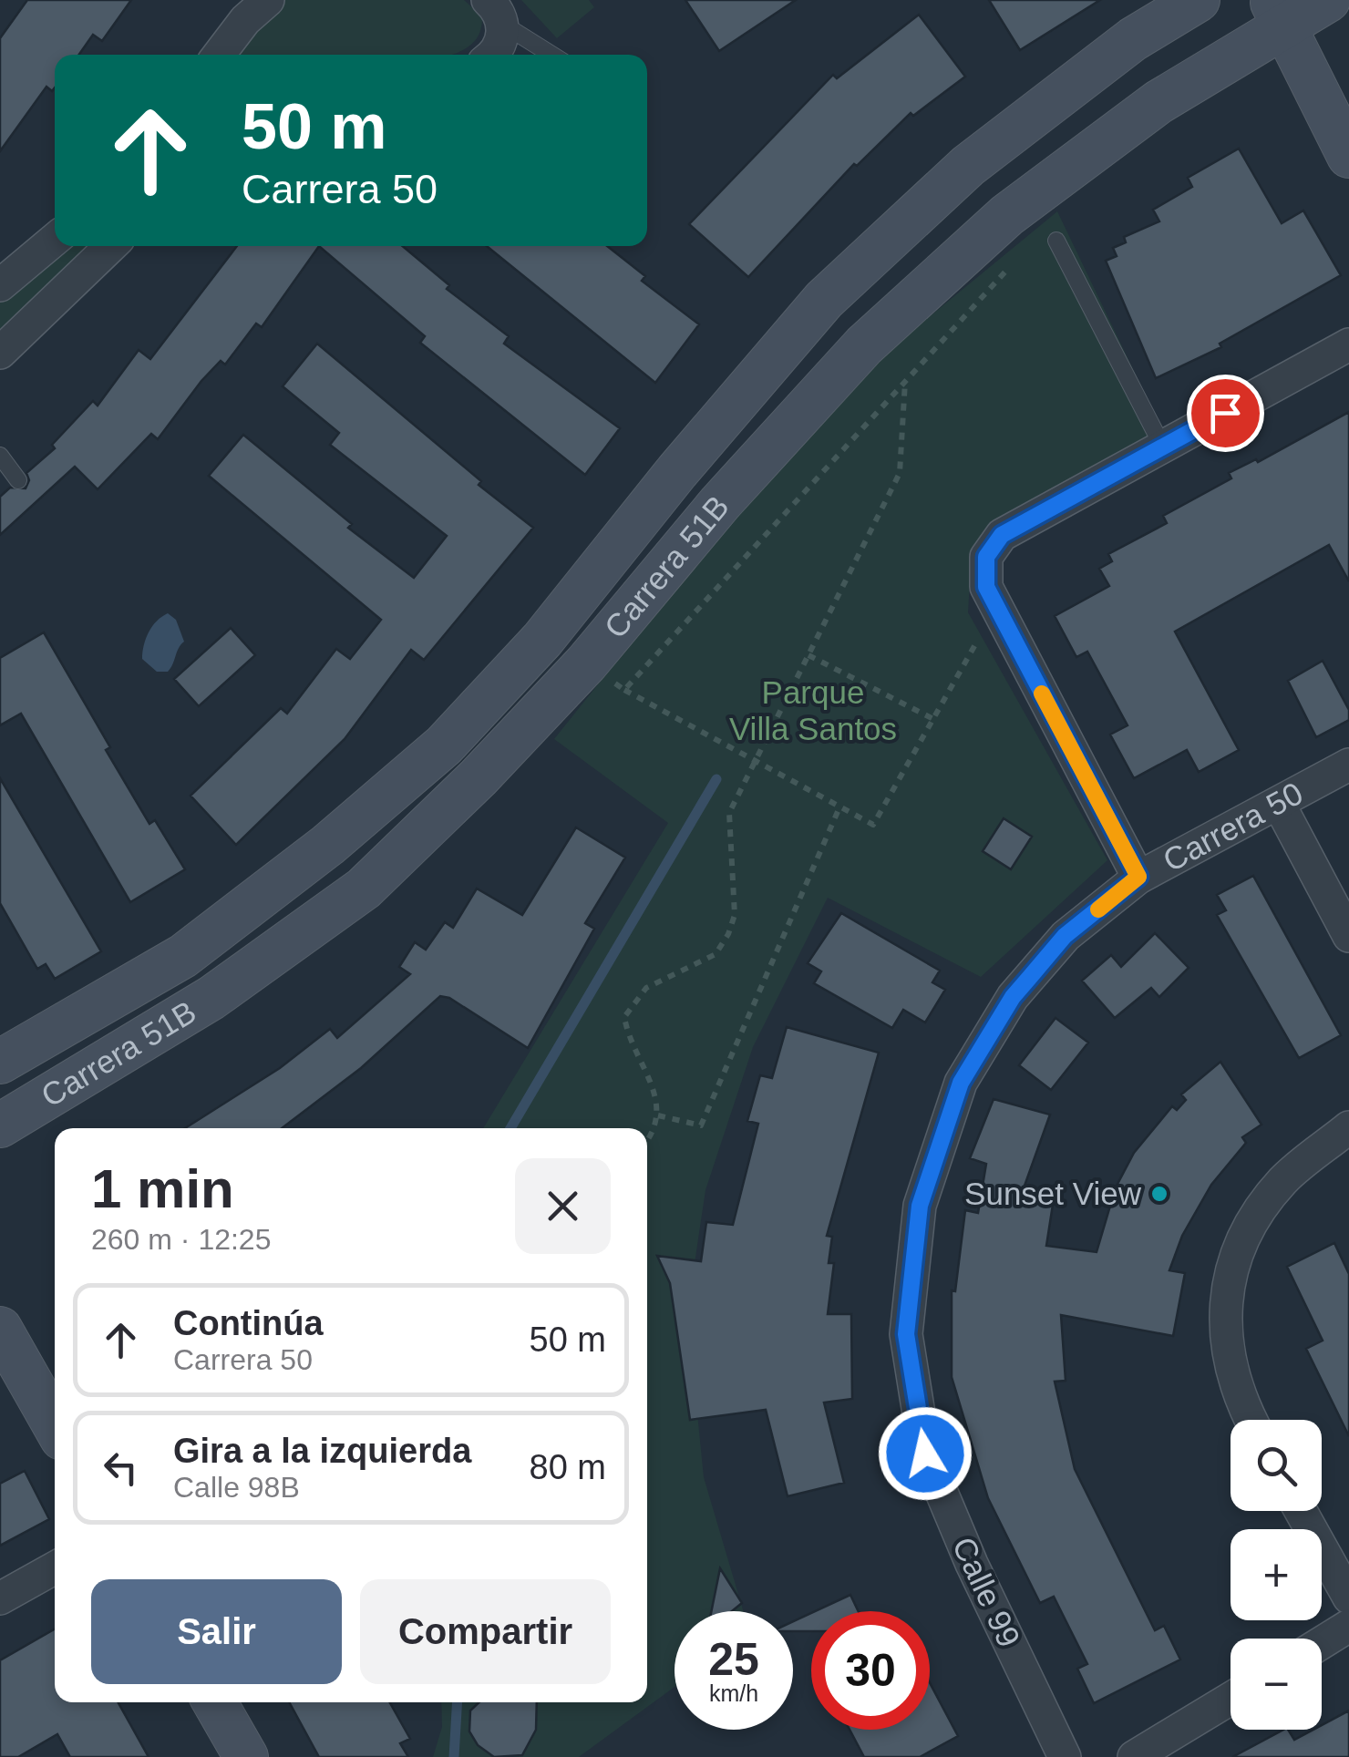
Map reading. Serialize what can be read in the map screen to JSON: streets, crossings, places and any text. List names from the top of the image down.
{
  "streets": {
    "main road": ["Carrera 51B"],
    "street": ["Carrera 50", "Calle 99"]
  },
  "crossings": [
    ["Carrera 50", "Calle 99"]
  ],
  "parks": ["Parque Villa Santos"],
  "places": ["Sunset View"],
  "page": {
    "turn": ["50 m", "Carrera 50"],
    "heading": ["1 min", "260 m · 12:25"],
    "list": [
      {
        "name": "Continúa",
        "note": "Carrera 50",
        "value": "50 m"
      },
      {
        "name": "Gira a la izquierda",
        "note": "Calle 98B",
        "value": "80 m"
      }
    ],
    "map_buttons": ["+", "−"],
    "buttons": ["Salir", "Compartir"],
    "speed": "25 km/h",
    "limit": "30"
  }
}
